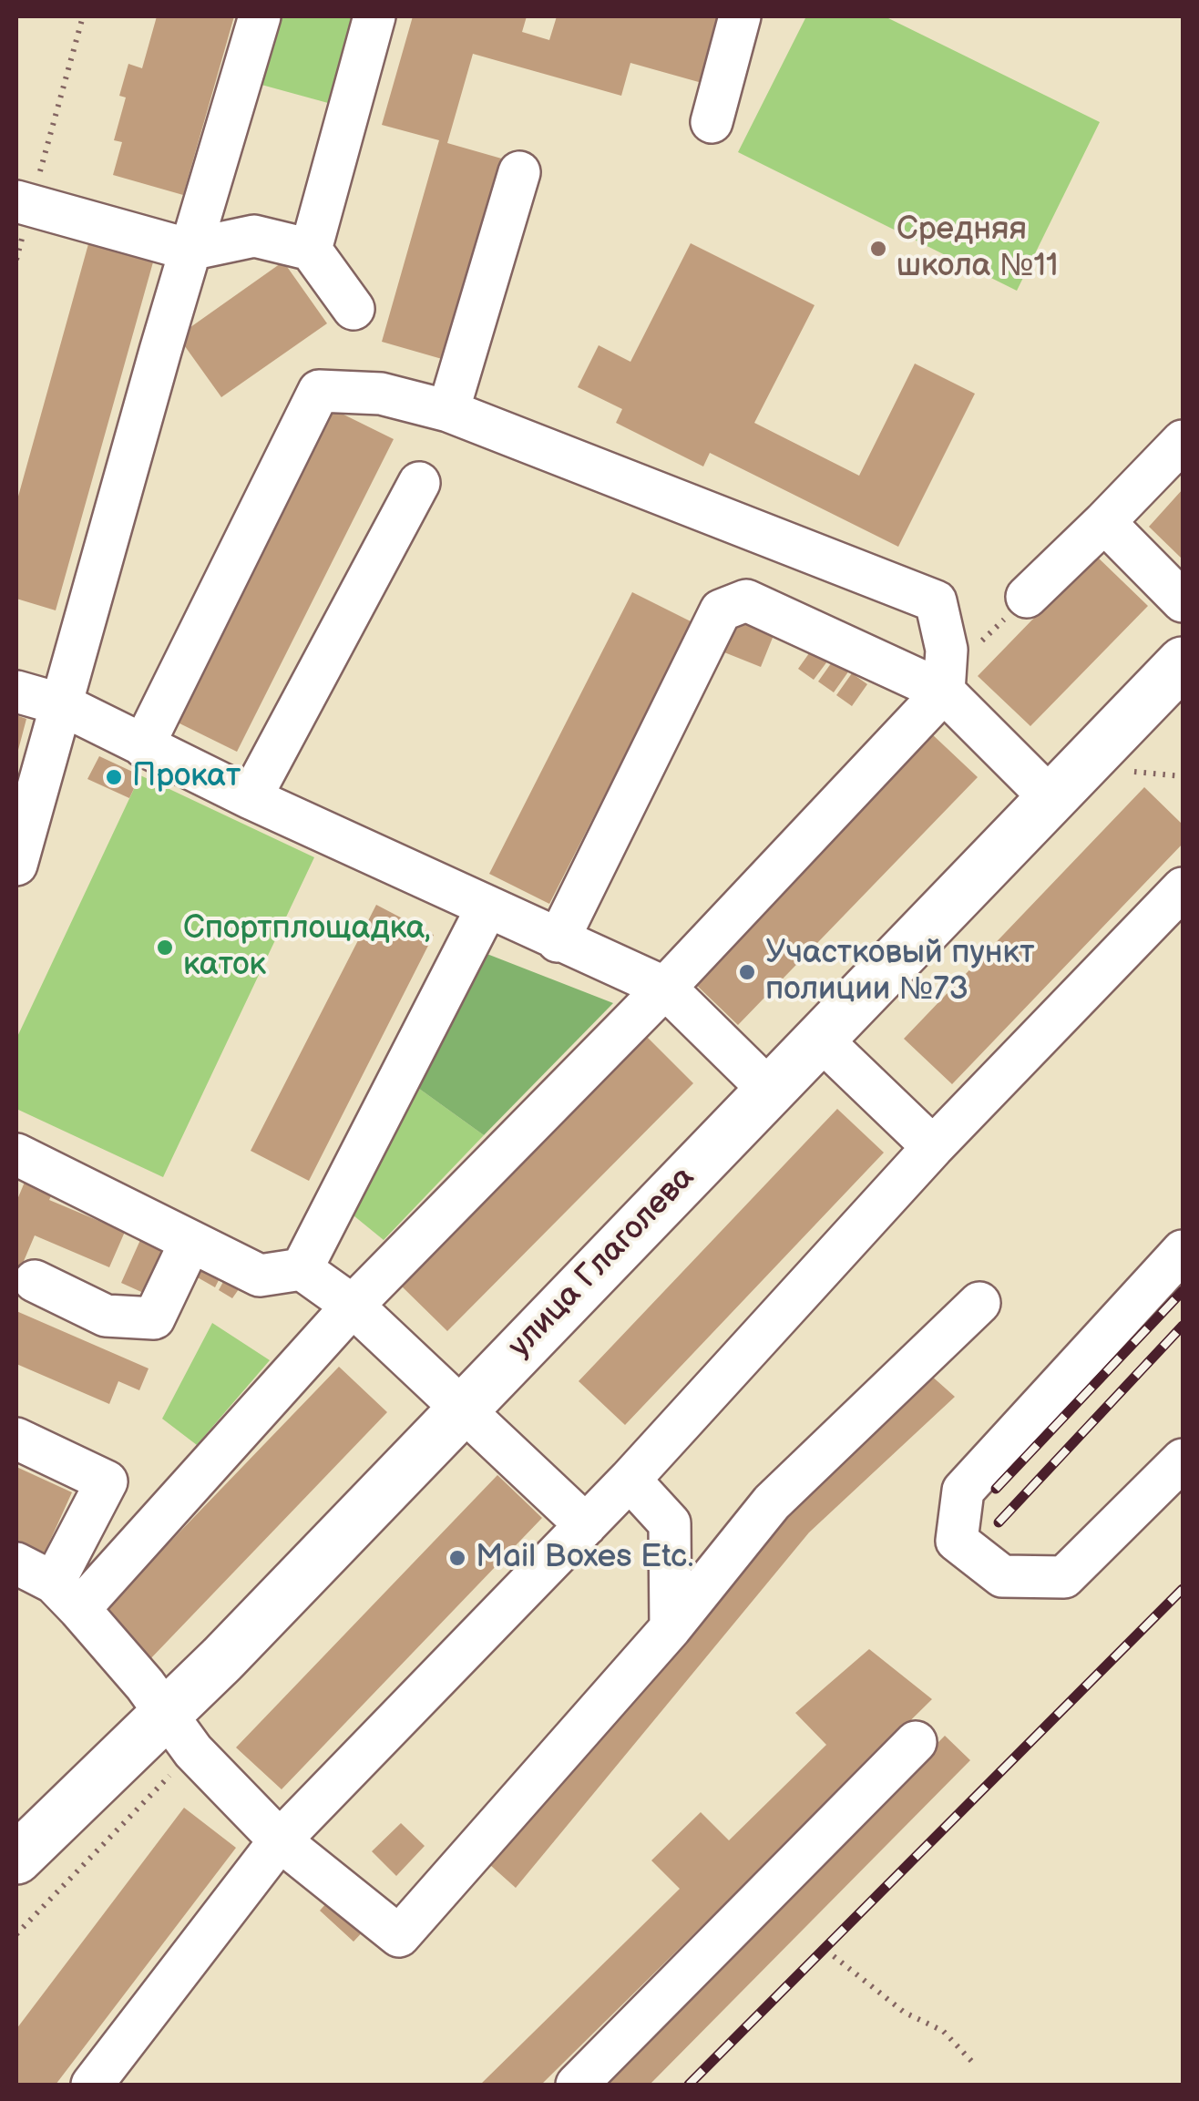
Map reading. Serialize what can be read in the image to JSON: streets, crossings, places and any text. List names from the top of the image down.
{
  "streets": {
    "main road": ["улица Глаголева"]
  },
  "places": [
    "Средняя школа №11",
    "Прокат",
    "Спортплощадка, каток",
    "Участковый пункт полиции №73",
    "Mail Boxes Etc."
  ]
}
